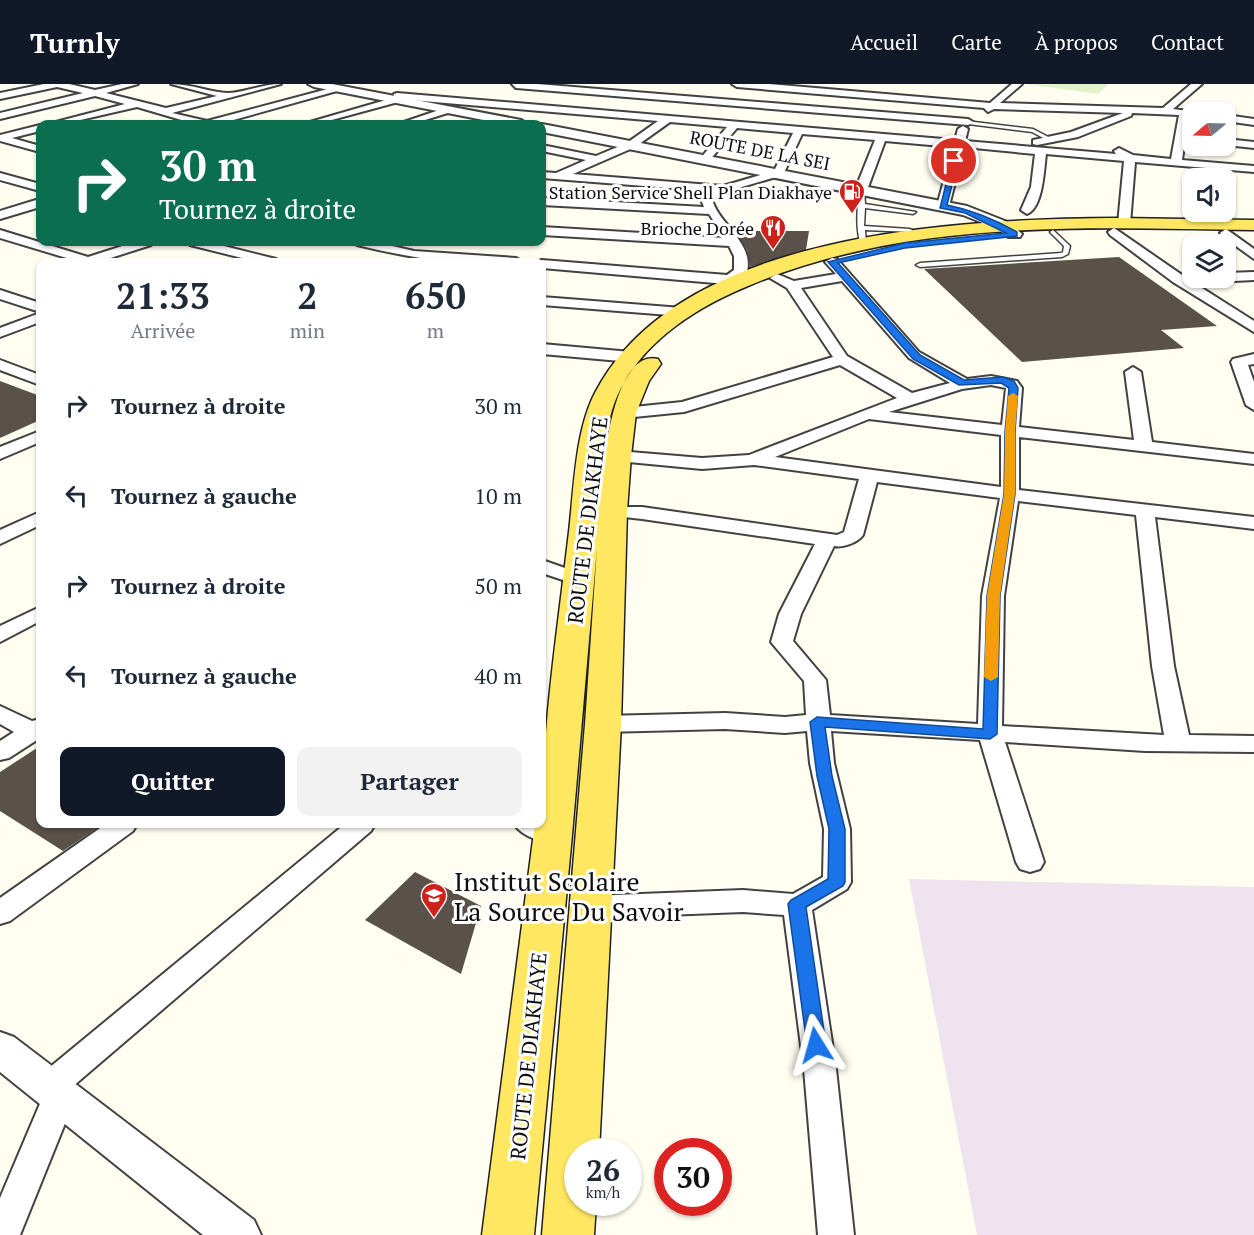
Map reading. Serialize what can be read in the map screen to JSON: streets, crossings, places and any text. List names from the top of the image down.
{
  "streets": {
    "main road": ["ROUTE DE DIAKHAYE"],
    "street": ["ROUTE DE LA SEI"]
  },
  "crossings": [
    ["ROUTE DE LA SEI", "ROUTE DE DIAKHAYE"]
  ],
  "places": {
    "fuel station": ["Station Service Shell Plan Diakhaye"],
    "restaurant": ["Brioche Dorée"],
    "school or university": ["Institut Scolaire La Source Du Savoir"]
  },
  "north": "left",
  "page": {
    "header": "Turnly",
    "nav": [
      "Accueil",
      "Carte",
      "À propos",
      "Contact"
    ],
    "turn": ["30 m", "Tournez à droite"],
    "eta": [
      "21:33",
      "Arrivée",
      "2",
      "min",
      "650",
      "m"
    ],
    "list": [
      {
        "name": "Tournez à droite",
        "value": "30 m"
      },
      {
        "name": "Tournez à gauche",
        "value": "10 m"
      },
      {
        "name": "Tournez à droite",
        "value": "50 m"
      },
      {
        "name": "Tournez à gauche",
        "value": "40 m"
      }
    ],
    "buttons": ["Quitter", "Partager"],
    "speed": "26 km/h",
    "limit": "30"
  }
}
